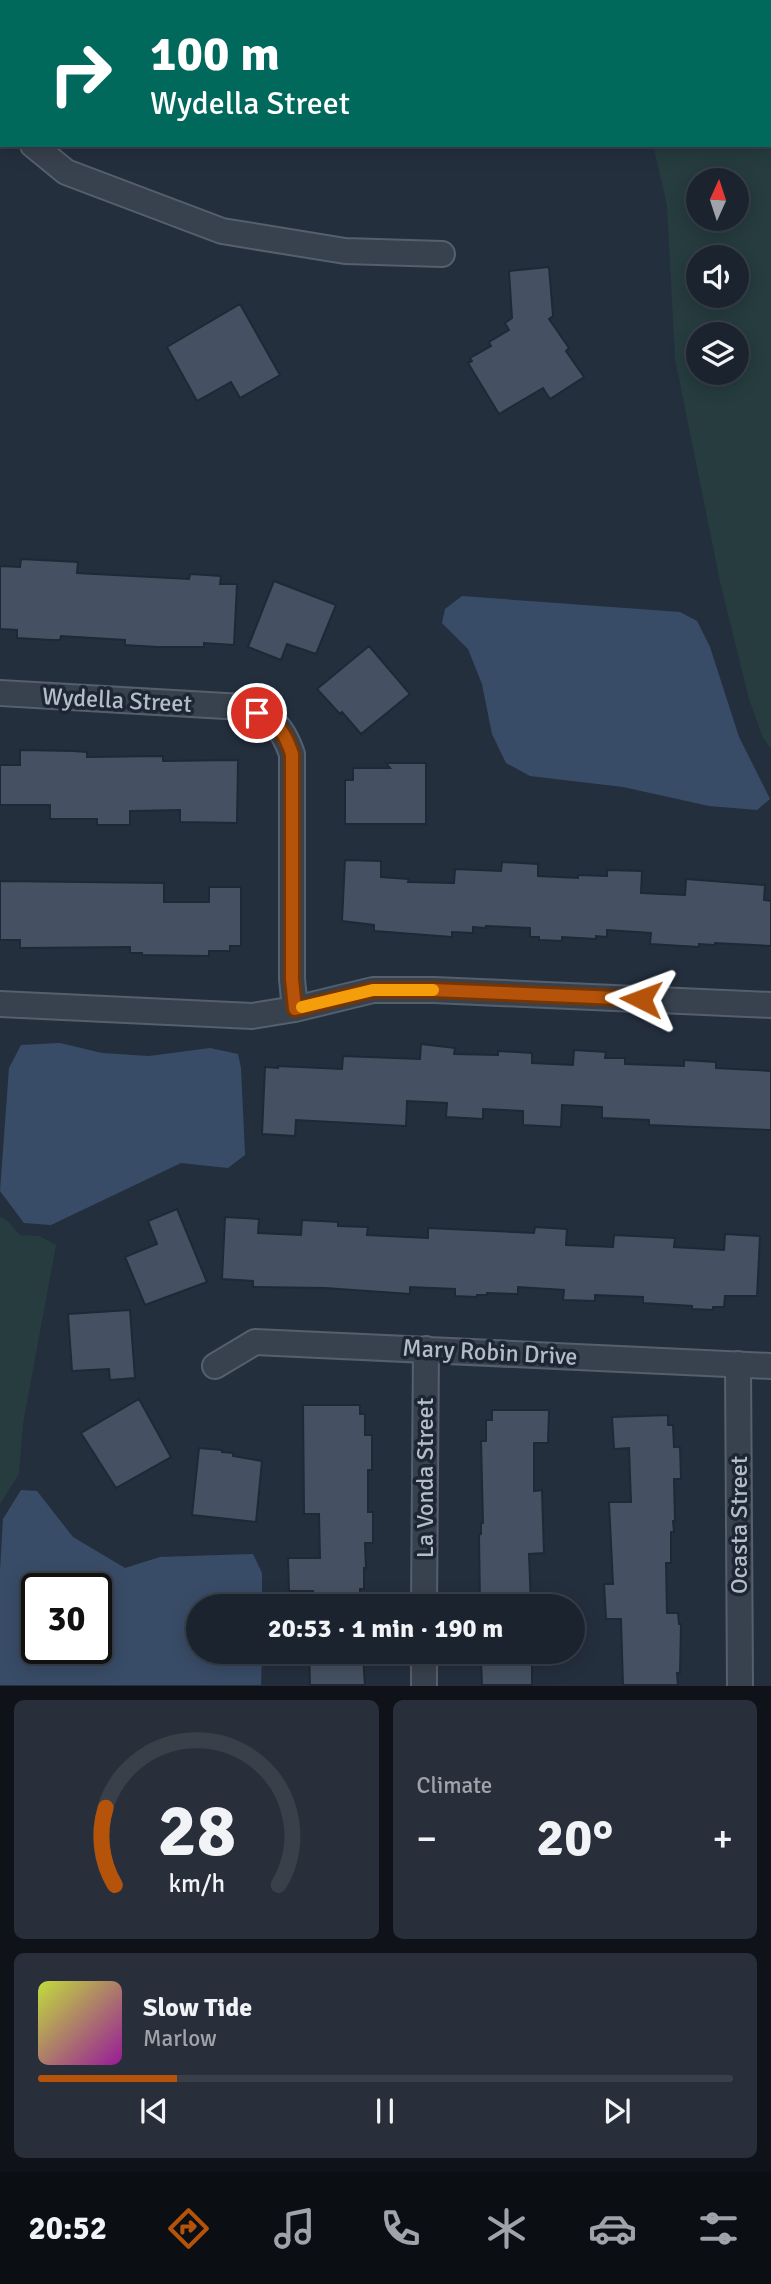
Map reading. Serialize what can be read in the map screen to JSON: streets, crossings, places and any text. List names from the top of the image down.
{
  "streets": {
    "street": [
      "Wydella Street",
      "Mary Robin Drive",
      "La Vonda Street",
      "Ocasta Street"
    ]
  },
  "crossings": [
    ["Mary Robin Drive", "La Vonda Street"],
    ["Mary Robin Drive", "Ocasta Street"]
  ],
  "north": "top",
  "page": {
    "turn": ["100 m", "Wydella Street"],
    "limit": "30",
    "trip": "20:53 · 1 min · 190 m",
    "tile": "Climate",
    "heat": ["−", "20°", "+"],
    "song": ["Slow Tide", "Marlow"],
    "tabs": "20:52",
    "gauge": ["28", "km/h"]
  }
}
